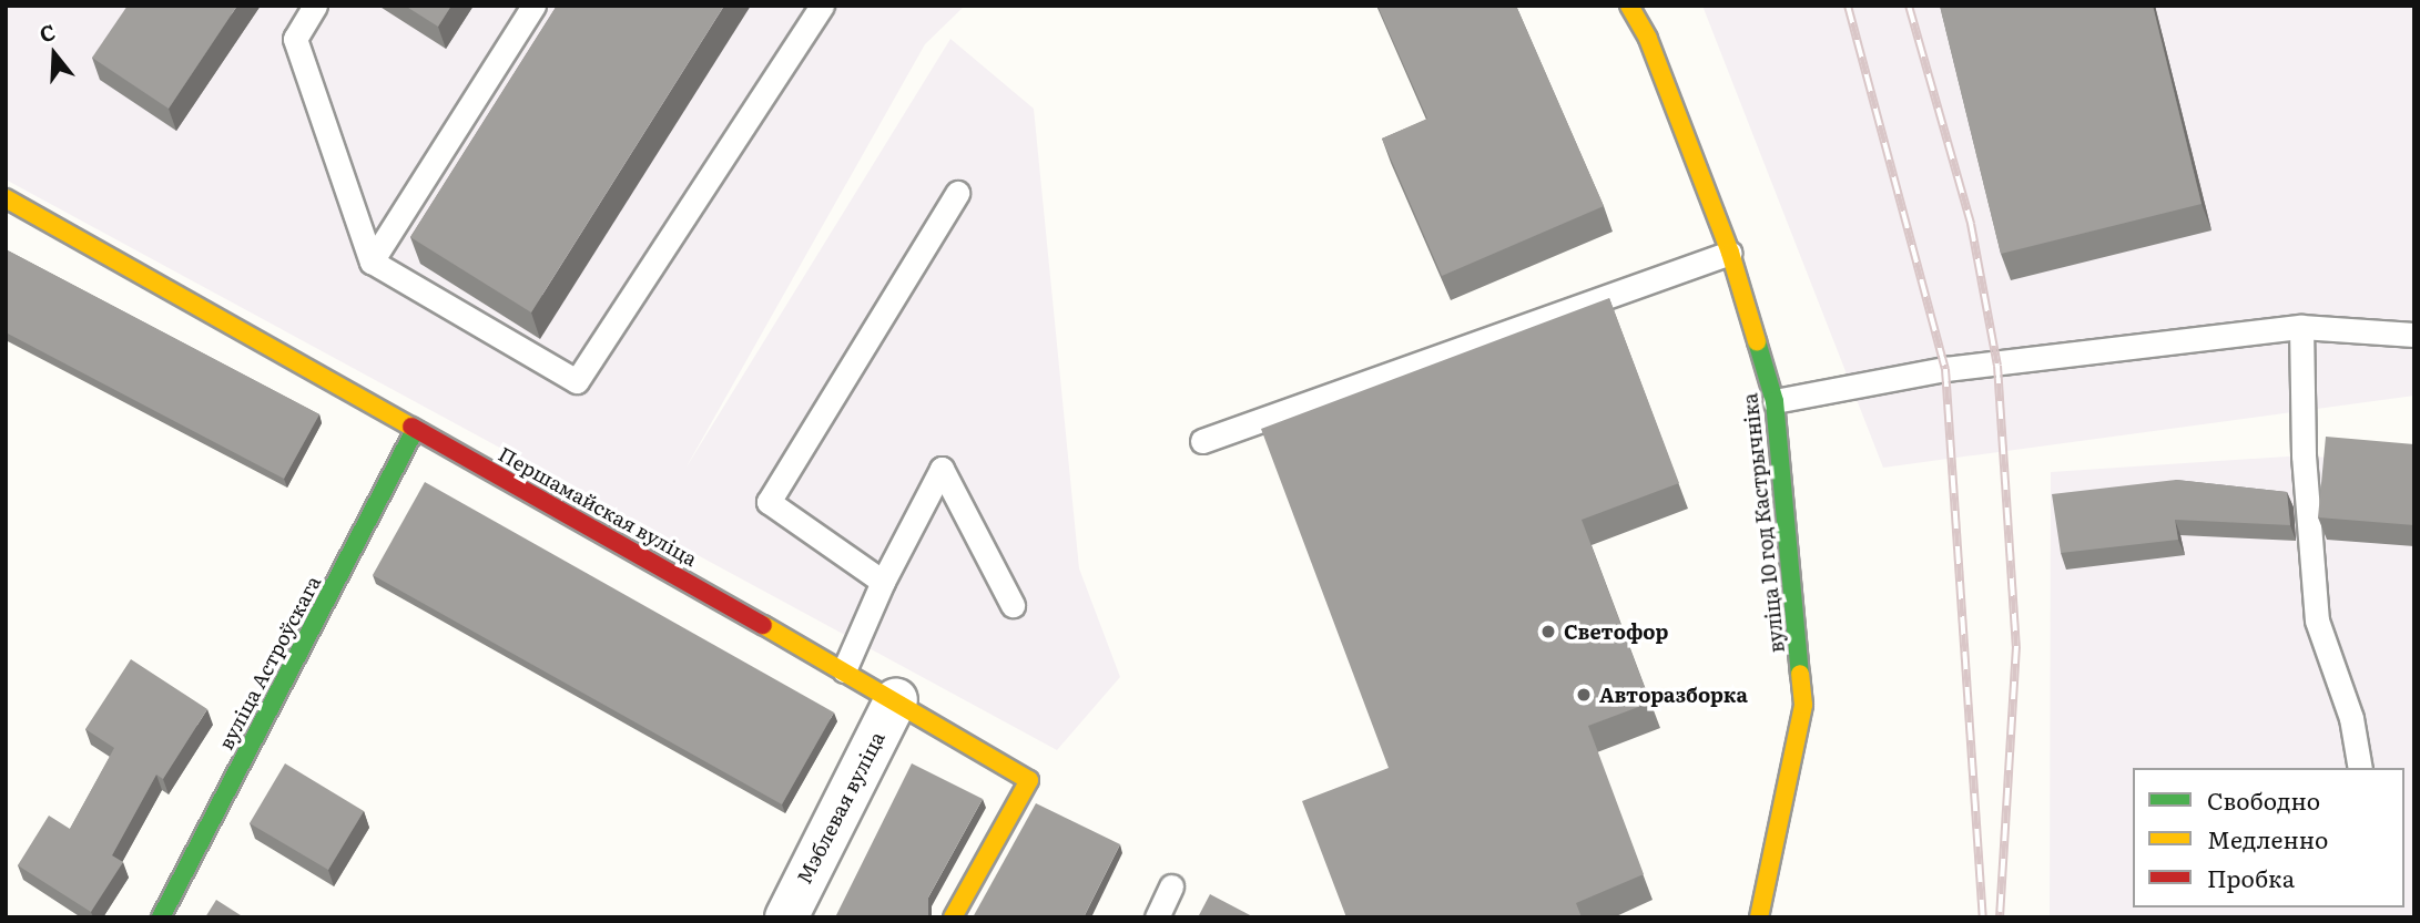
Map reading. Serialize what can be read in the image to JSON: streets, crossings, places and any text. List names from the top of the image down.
{
  "streets": {
    "street": [
      "Першамайская вуліца",
      "вуліца 10 год Кастрычніка",
      "вуліца Астроўскага",
      "Мэблевая вуліца"
    ]
  },
  "crossings": [
    ["Першамайская вуліца", "вуліца Астроўскага"],
    ["Першамайская вуліца", "Мэблевая вуліца"]
  ],
  "places": ["Светофор", "Авторазборка"],
  "legend": ["Свободно", "Медленно", "Пробка"],
  "north": "top"
}
